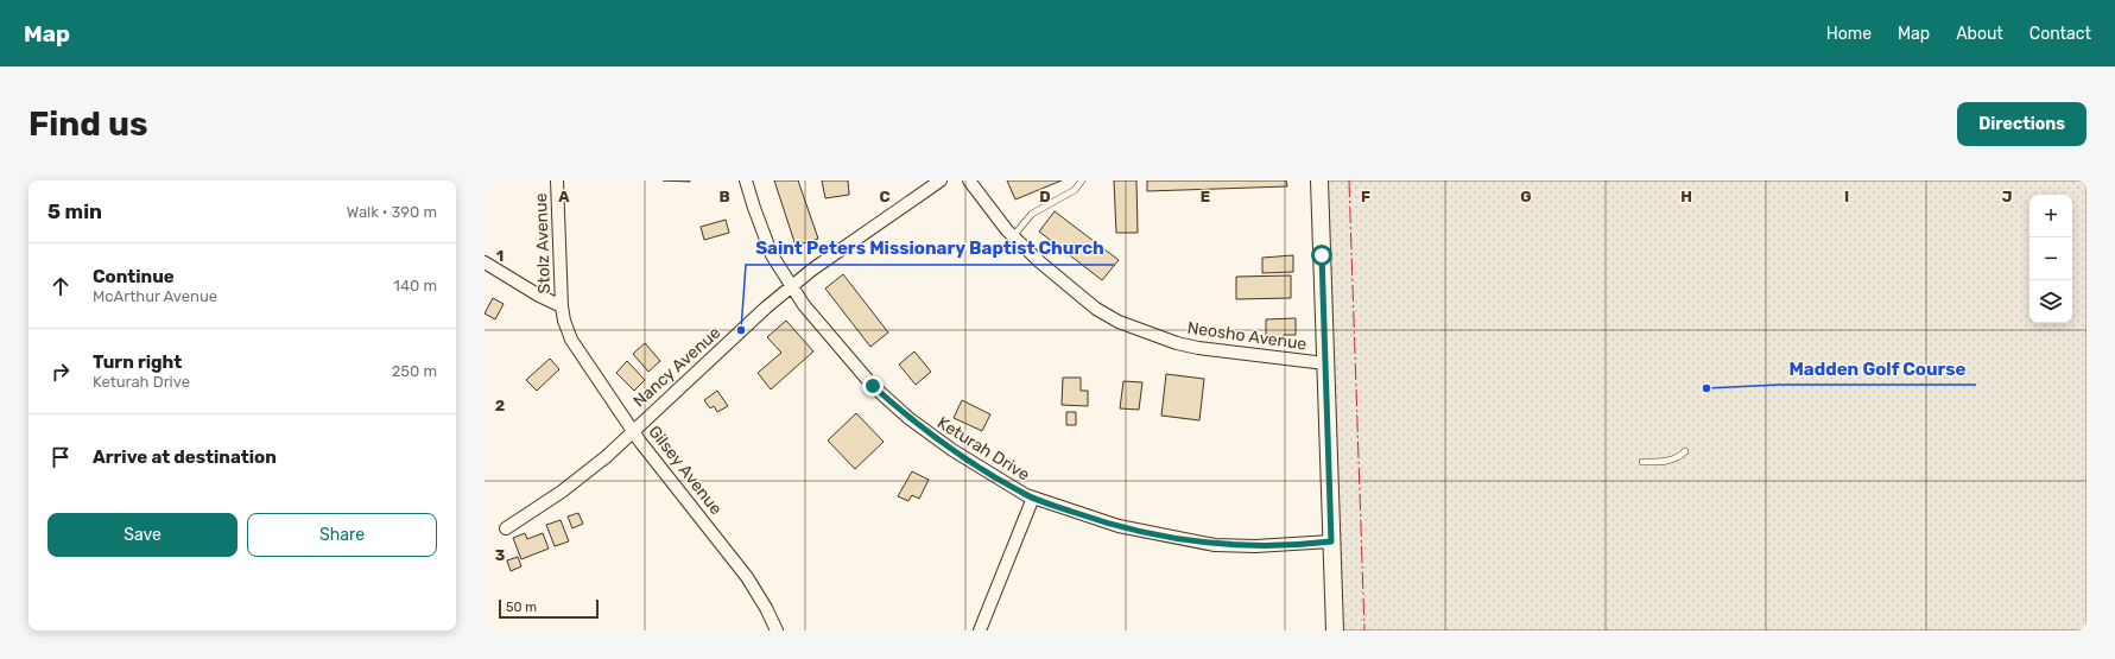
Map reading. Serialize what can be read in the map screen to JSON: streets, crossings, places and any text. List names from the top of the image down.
{
  "streets": {
    "street": [
      "Stolz Avenue",
      "Neosho Avenue",
      "Nancy Avenue",
      "Keturah Drive",
      "Gilsey Avenue"
    ]
  },
  "crossings": [
    ["Stolz Avenue", "Gilsey Avenue"],
    ["Nancy Avenue", "Keturah Drive"],
    ["Nancy Avenue", "Gilsey Avenue"]
  ],
  "places": ["Saint Peters Missionary Baptist Church", "Madden Golf Course"],
  "scale_bar": "50 m",
  "page": {
    "header": "Map",
    "nav": [
      "Home",
      "Map",
      "About",
      "Contact"
    ],
    "buttons": [
      "Directions",
      ["Save", "Share"]
    ],
    "title": "Find us",
    "heading": ["5 min", "Walk · 390 m"],
    "map_buttons": ["+", "−"],
    "list": [
      ["Continue", "McArthur Avenue", "140 m"],
      ["Turn right", "Keturah Drive", "250 m"],
      "Arrive at destination"
    ],
    "scale": "50 m"
  },
  "grid": {
    "columns": [
      "A",
      "B",
      "C",
      "D",
      "E",
      "F",
      "G",
      "H",
      "I",
      "J"
    ],
    "rows": ["1", "2", "3"]
  }
}
